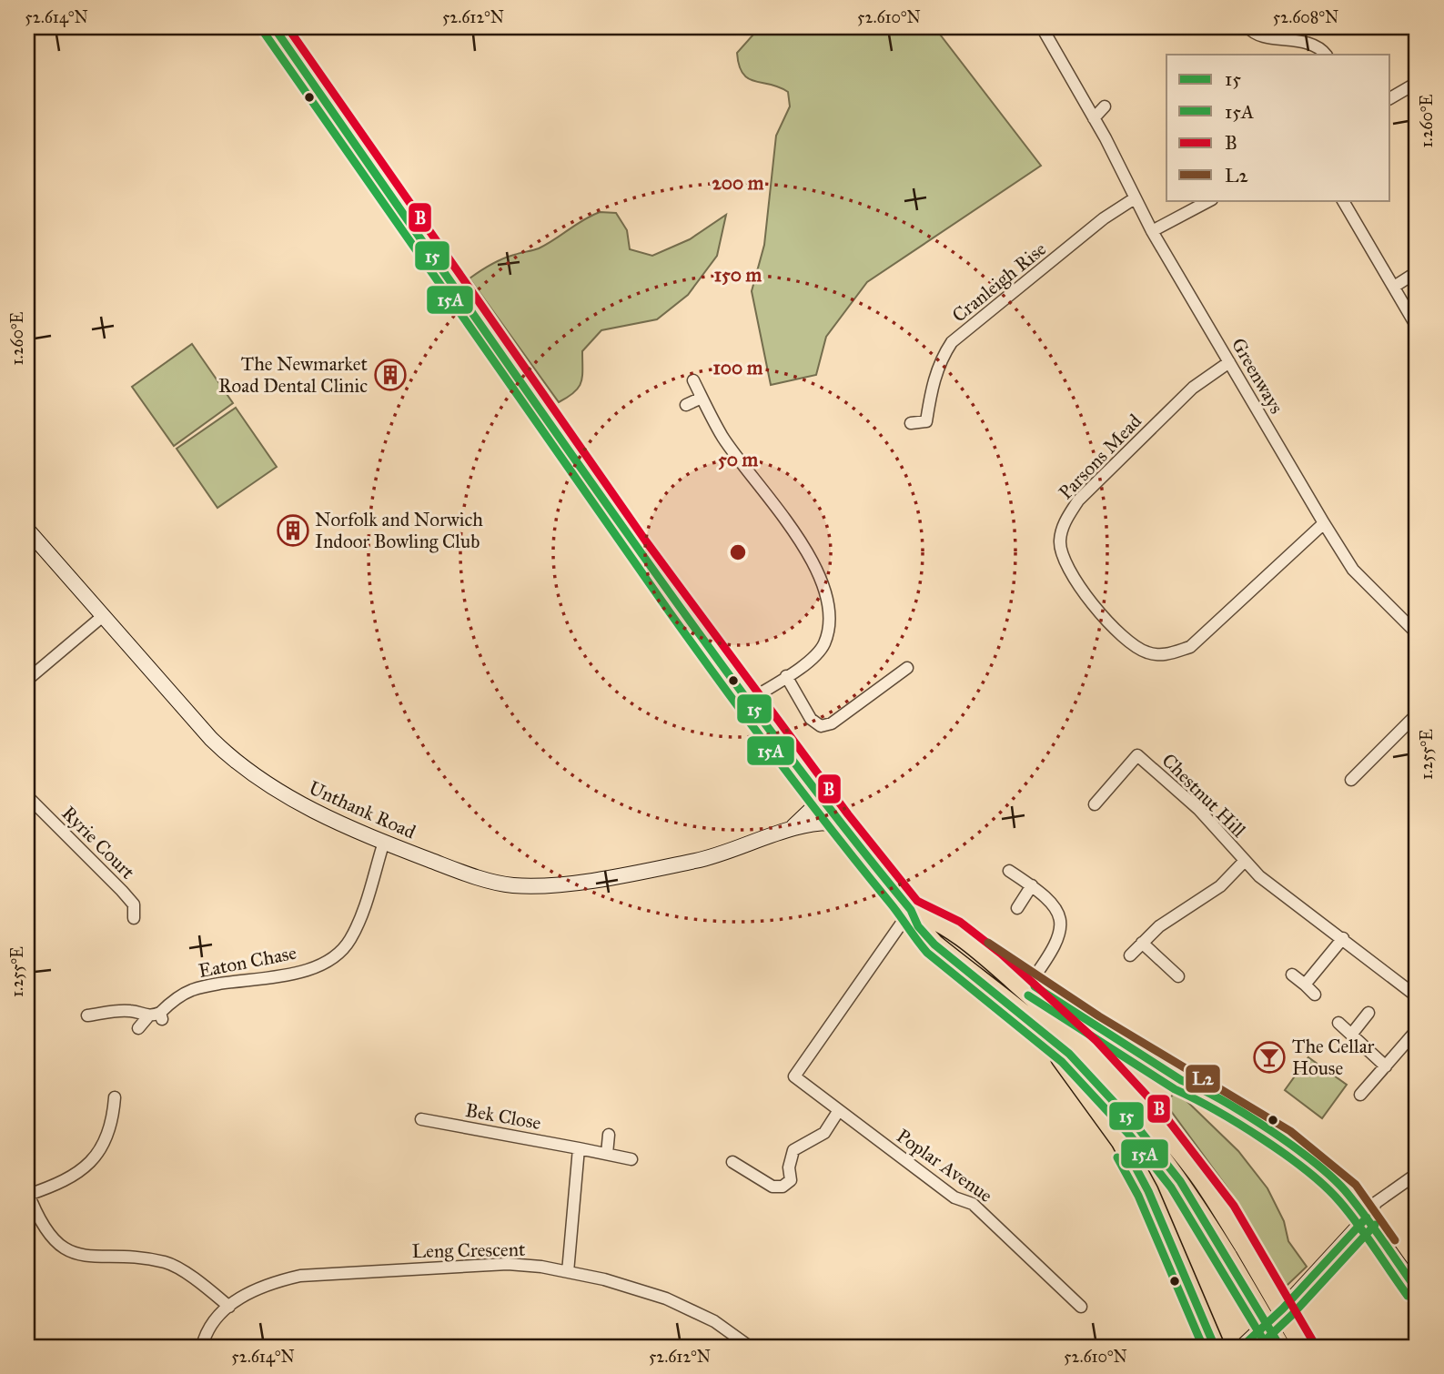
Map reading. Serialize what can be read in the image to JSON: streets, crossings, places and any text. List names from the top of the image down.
{
  "streets": {
    "street": [
      "Cranleigh Rise",
      "Greenways",
      "Parsons Mead",
      "Chestnut Hill",
      "Unthank Road",
      "Ryrie Court",
      "Eaton Chase",
      "Bek Close",
      "Poplar Avenue",
      "Leng Crescent"
    ]
  },
  "crossings": [
    ["Cranleigh Rise", "Greenways"],
    ["Greenways", "Parsons Mead"],
    ["Unthank Road", "Eaton Chase"]
  ],
  "places": {
    "building": ["The Newmarket Road Dental Clinic", "Norfolk and Norwich Indoor Bowling Club"],
    "bar": ["The Cellar House"]
  },
  "lines": [
    "transit line 15",
    "transit line B",
    "transit line 15A",
    "transit line L2"
  ],
  "legend": [
    "15",
    "15A",
    "B",
    "L2"
  ],
  "coordinates": [
    "52.614°N",
    "52.612°N",
    "52.610°N",
    "52.608°N",
    "1.260°E",
    "1.255°E"
  ],
  "rings": [
    "200 m",
    "150 m",
    "100 m",
    "50 m"
  ]
}
